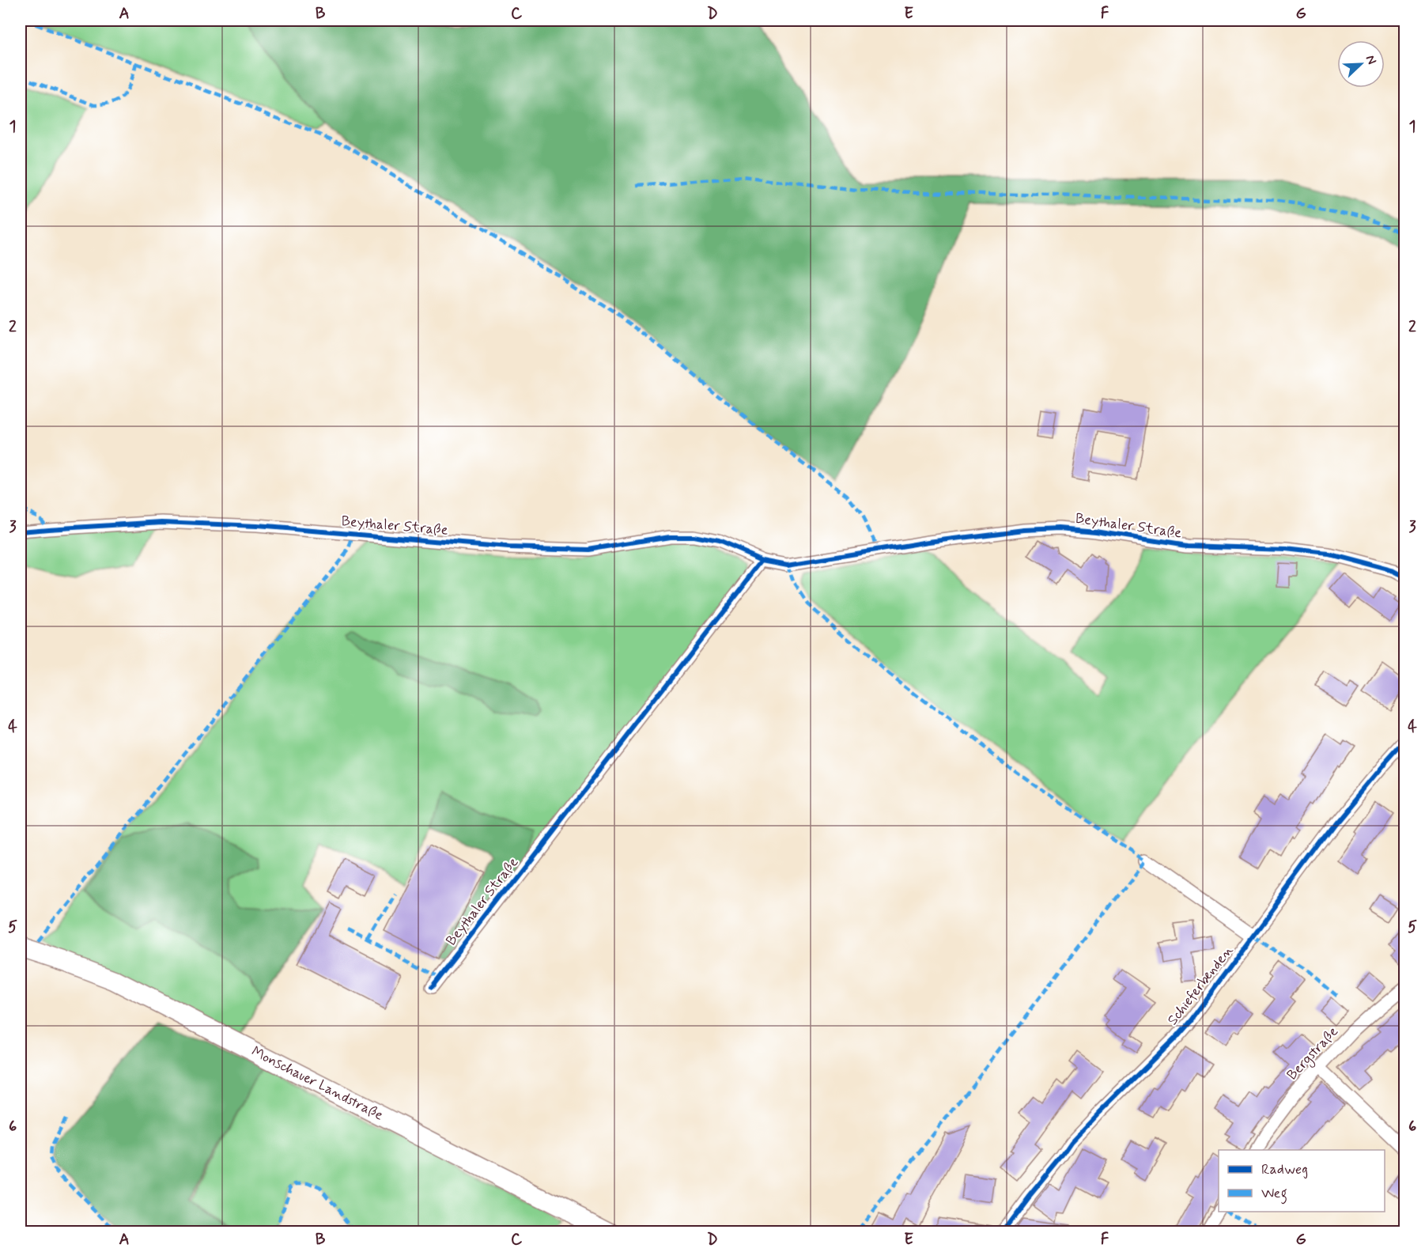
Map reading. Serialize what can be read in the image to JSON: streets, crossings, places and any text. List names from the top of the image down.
{
  "streets": {
    "main road": ["Monschauer Landstraße"],
    "street": ["Beythaler Straße", "Schieferbenden", "Bergstraße"]
  },
  "legend": ["Radweg", "Weg"],
  "north": "top right",
  "grid": {
    "columns": [
      "A",
      "B",
      "C",
      "D",
      "E",
      "F",
      "G"
    ],
    "rows": [
      "1",
      "2",
      "3",
      "4",
      "5",
      "6"
    ]
  }
}
